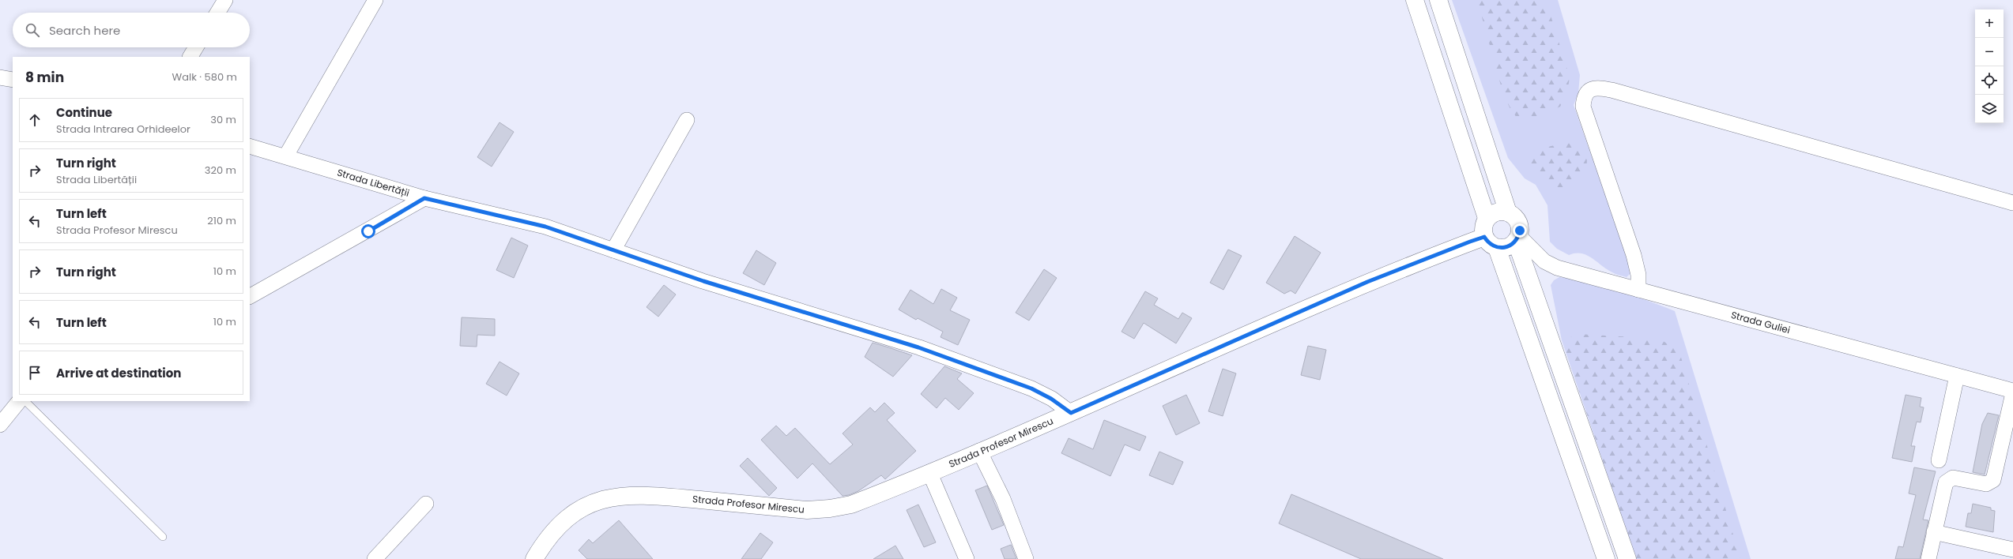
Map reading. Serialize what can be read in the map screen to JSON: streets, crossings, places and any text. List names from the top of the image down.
{
  "streets": {
    "main road": ["Strada Profesor Mirescu"],
    "street": ["Strada Libertății", "Strada Guliei"]
  },
  "crossings": [
    ["Strada Libertății", "Strada Profesor Mirescu"],
    ["Strada Guliei", "Strada Profesor Mirescu"]
  ],
  "page": {
    "map_buttons": ["+", "−"],
    "search": "Search here",
    "heading": ["8 min", "Walk · 580 m"],
    "list": [
      ["Continue", "Strada Intrarea Orhideelor", "30 m"],
      ["Turn right", "Strada Libertății", "320 m"],
      ["Turn left", "Strada Profesor Mirescu", "210 m"],
      ["Turn right", "10 m"],
      ["Turn left", "10 m"],
      "Arrive at destination"
    ]
  }
}
